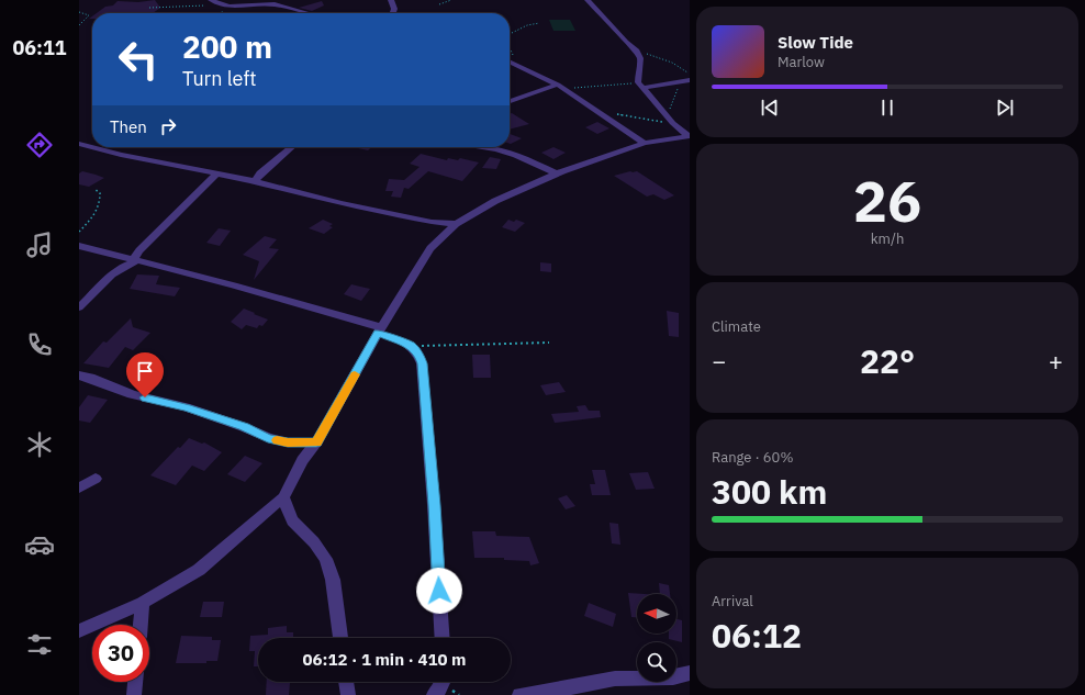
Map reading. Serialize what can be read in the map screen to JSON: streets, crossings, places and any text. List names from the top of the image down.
{
  "north": "left",
  "page": {
    "tabs": "06:11",
    "turn": ["200 m", "Turn left"],
    "song": ["Slow Tide", "Marlow"],
    "then": "Then",
    "tile": [
      ["26", "km/h"],
      "Climate",
      ["Range · 60%", "300 km"],
      ["Arrival", "06:12"]
    ],
    "heat": ["−", "22°", "+"],
    "limit": "30",
    "trip": "06:12 · 1 min · 410 m"
  }
}
